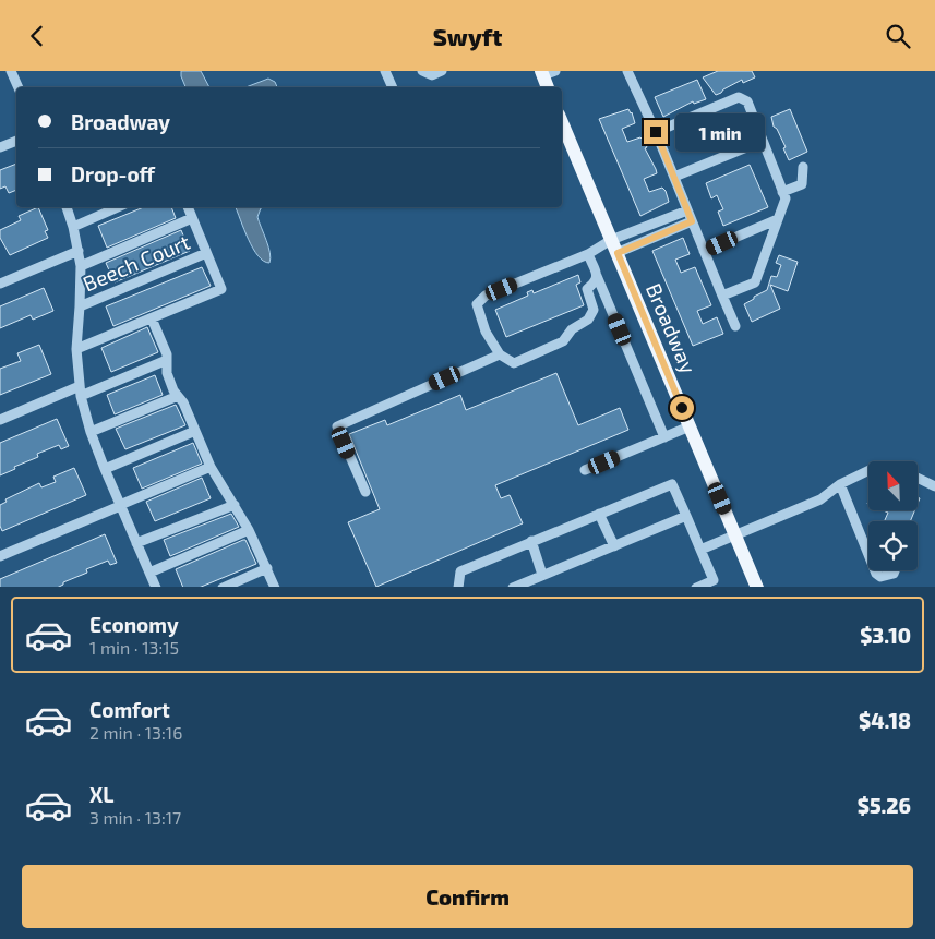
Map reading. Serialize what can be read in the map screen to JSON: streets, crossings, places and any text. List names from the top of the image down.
{
  "streets": {
    "main road": ["Broadway"],
    "street": ["Beech Court"]
  },
  "north": "top left",
  "page": {
    "header": "Swyft",
    "banner": ["Broadway", "Drop-off"],
    "bubble": "1 min",
    "list": [
      {
        "name": "Economy",
        "note": "1 min · 13:15",
        "value": "$3.10"
      },
      {
        "name": "Comfort",
        "note": "2 min · 13:16",
        "value": "$4.18"
      },
      {
        "name": "XL",
        "note": "3 min · 13:17",
        "value": "$5.26"
      }
    ],
    "buttons": "Confirm"
  }
}
